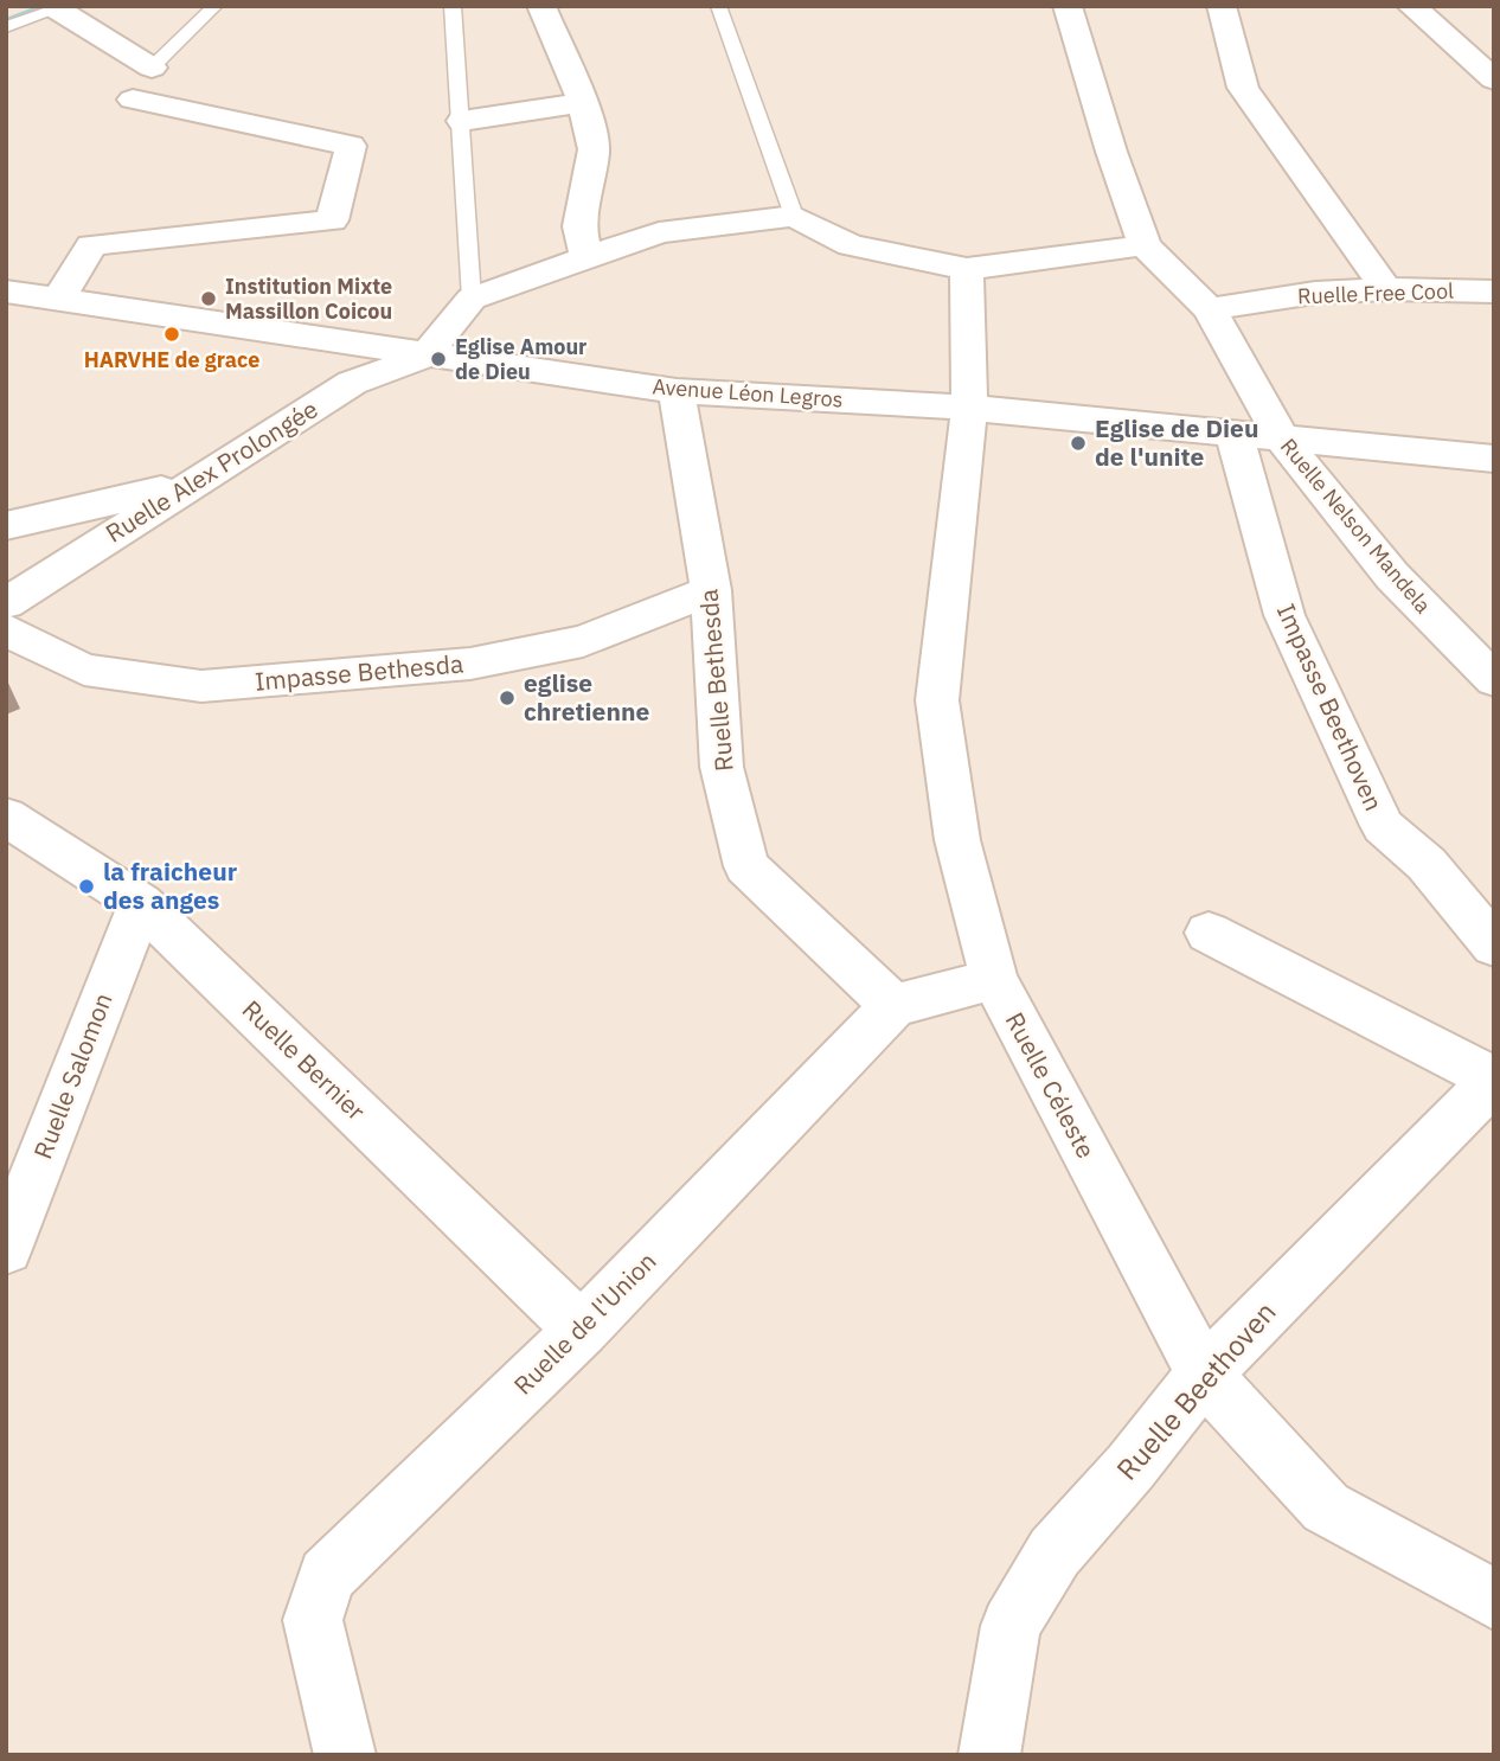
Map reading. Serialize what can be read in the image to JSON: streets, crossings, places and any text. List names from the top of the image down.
{
  "streets": {
    "street": [
      "Ruelle Free Cool",
      "Avenue Léon Legros",
      "Ruelle Alex Prolongée",
      "Ruelle Nelson Mandela",
      "Impasse Bethesda",
      "Ruelle Bethesda",
      "Impasse Beethoven",
      "Ruelle Bernier",
      "Ruelle Salomon",
      "Ruelle Céleste",
      "Ruelle de l'Union",
      "Ruelle Beethoven"
    ]
  },
  "crossings": [
    ["Ruelle Free Cool", "Ruelle Nelson Mandela"],
    ["Avenue Léon Legros", "Ruelle Alex Prolongée"],
    ["Avenue Léon Legros", "Ruelle Nelson Mandela"],
    ["Avenue Léon Legros", "Ruelle Bethesda"],
    ["Avenue Léon Legros", "Impasse Beethoven"],
    ["Avenue Léon Legros", "Ruelle Céleste"],
    ["Impasse Bethesda", "Ruelle Bethesda"],
    ["Ruelle Bethesda", "Ruelle de l'Union"],
    ["Ruelle Bernier", "Ruelle Salomon"],
    ["Ruelle Bernier", "Ruelle de l'Union"],
    ["Ruelle Céleste", "Ruelle Beethoven"]
  ],
  "places": [
    "Institution Mixte Massillon Coicou",
    "HARVHE de grace",
    "Eglise Amour de Dieu",
    "Eglise de Dieu de l'unite",
    "eglise chretienne",
    "la fraicheur des anges"
  ]
}
